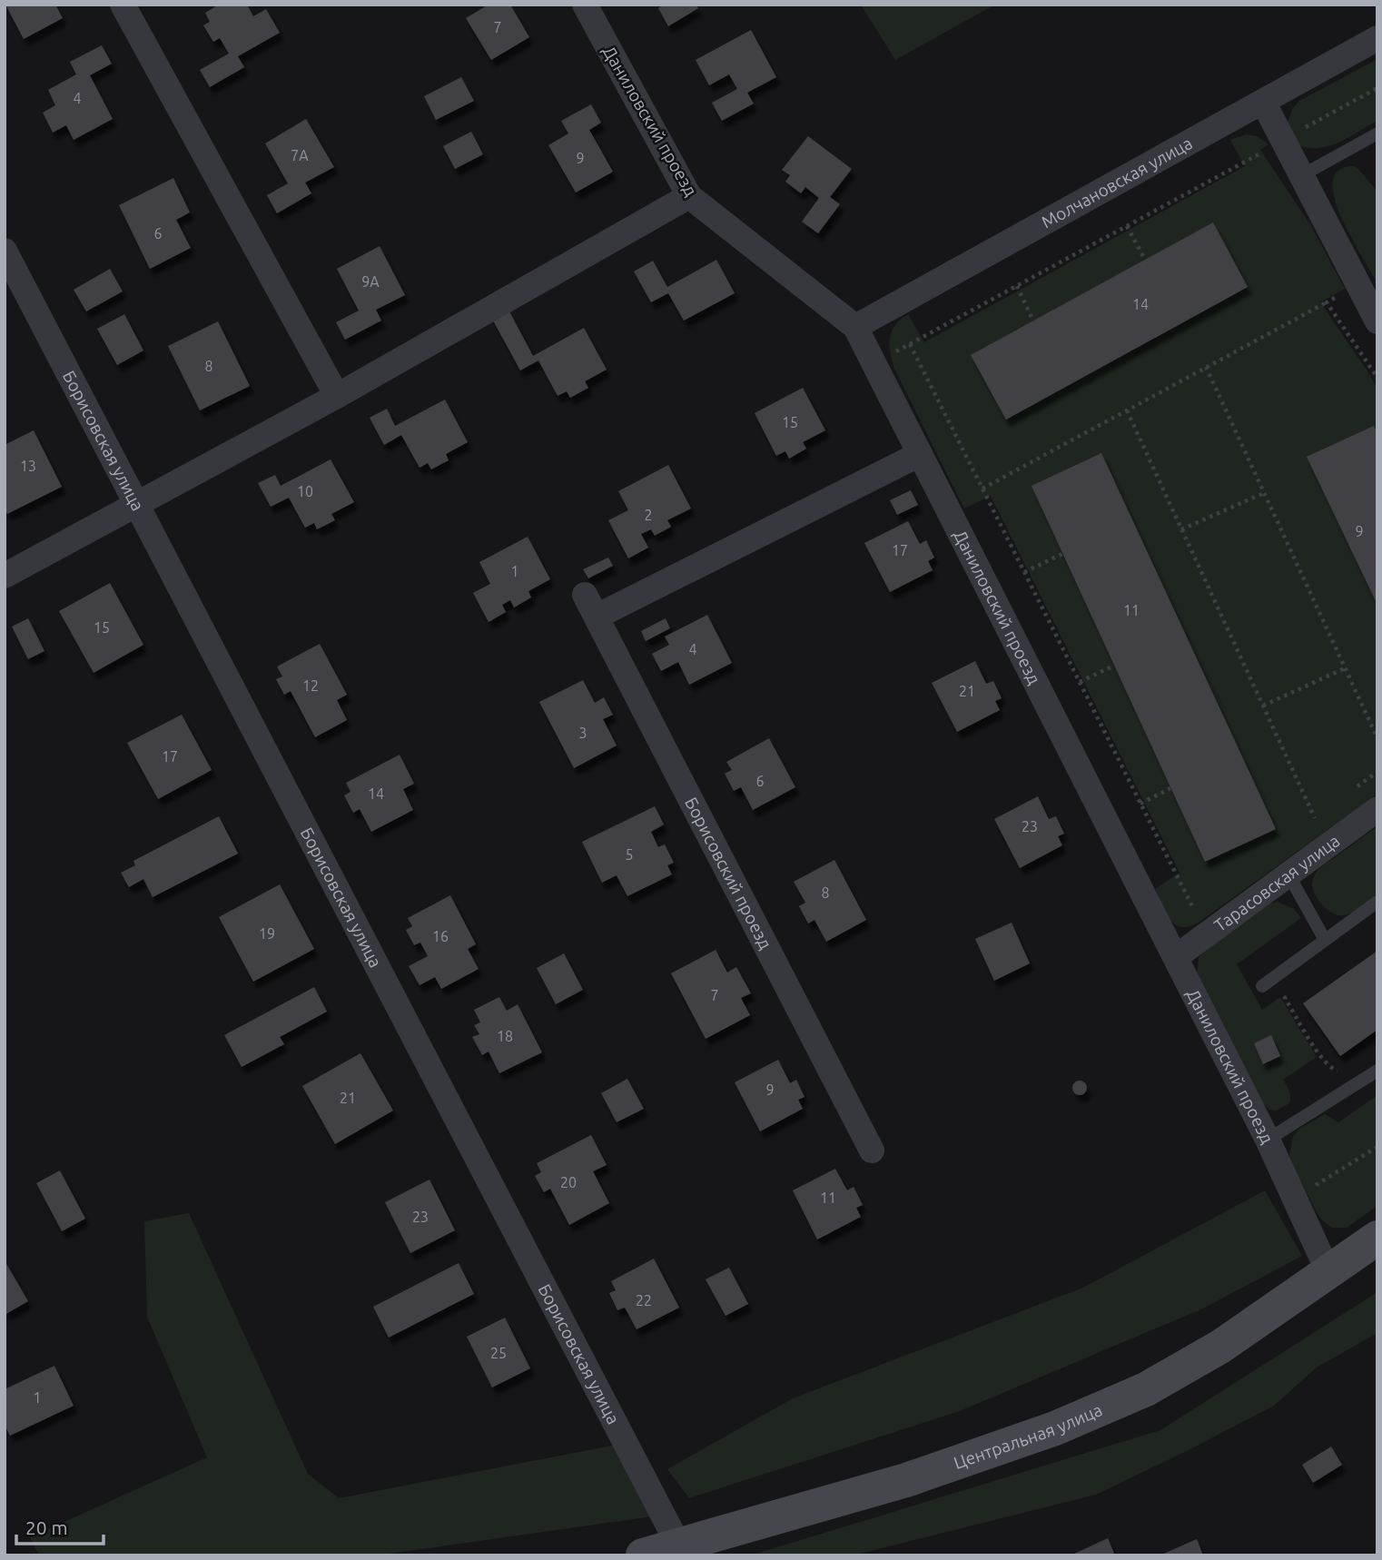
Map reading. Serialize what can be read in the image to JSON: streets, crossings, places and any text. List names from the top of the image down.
{
  "streets": {
    "street": [
      "Даниловский проезд",
      "Молчановская улица",
      "Борисовская улица",
      "Борисовский проезд",
      "Тарасовская улица",
      "Центральная улица"
    ]
  },
  "crossings": [
    ["Даниловский проезд", "Молчановская улица"],
    ["Даниловский проезд", "Борисовский проезд"],
    ["Даниловский проезд", "Тарасовская улица"],
    ["Даниловский проезд", "Центральная улица"],
    ["Борисовская улица", "Центральная улица"]
  ],
  "house_numbers": [
    "7",
    "4",
    "7А",
    "9",
    "6",
    "9А",
    "14",
    "8",
    "15",
    "13",
    "10",
    "2",
    "9",
    "17",
    "1",
    "11",
    "15",
    "4",
    "12",
    "21",
    "3",
    "17",
    "6",
    "14",
    "23",
    "5",
    "8",
    "19",
    "16",
    "7",
    "18",
    "9",
    "21",
    "20",
    "11",
    "23",
    "22",
    "25",
    "1"
  ],
  "scale_bar": "20 m"
}
